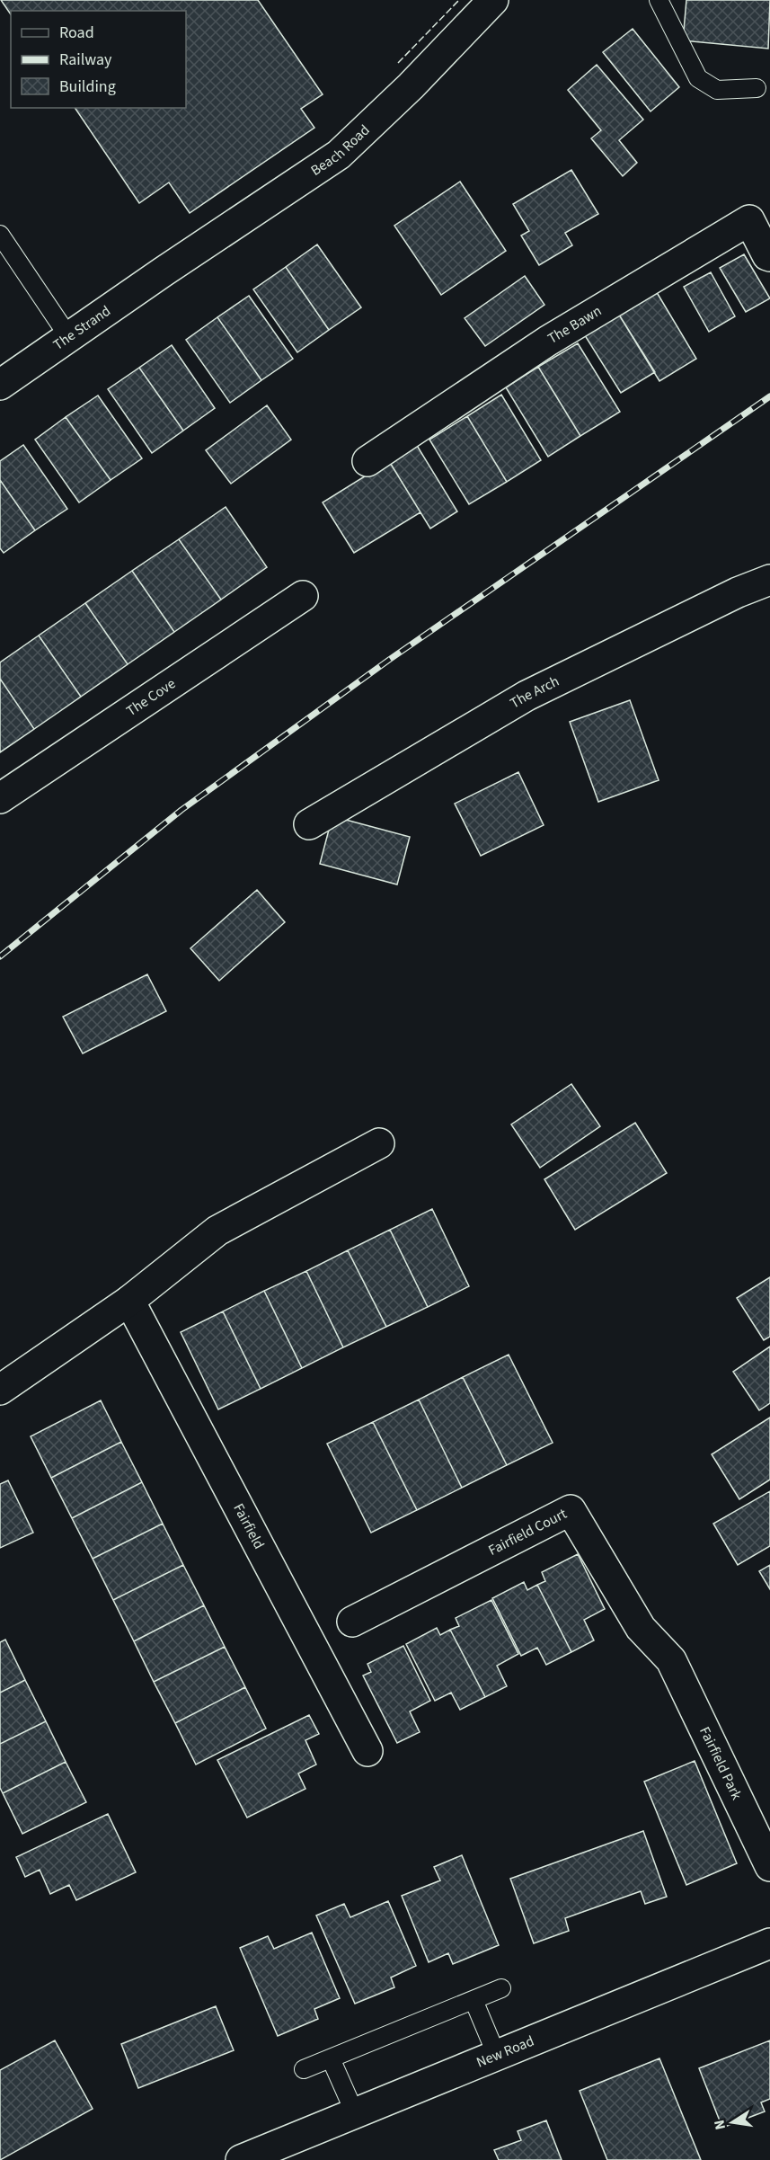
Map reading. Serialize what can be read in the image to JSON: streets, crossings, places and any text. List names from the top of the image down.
{
  "streets": {
    "street": [
      "Beach Road",
      "The Bawn",
      "The Strand",
      "The Arch",
      "The Cove",
      "Fairfield",
      "Fairfield Court",
      "Fairfield Park",
      "New Road"
    ]
  },
  "crossings": [
    ["Beach Road", "The Strand"],
    ["Fairfield Court", "Fairfield Park"]
  ],
  "legend": ["Road", "Railway", "Building"],
  "north": "left"
}
